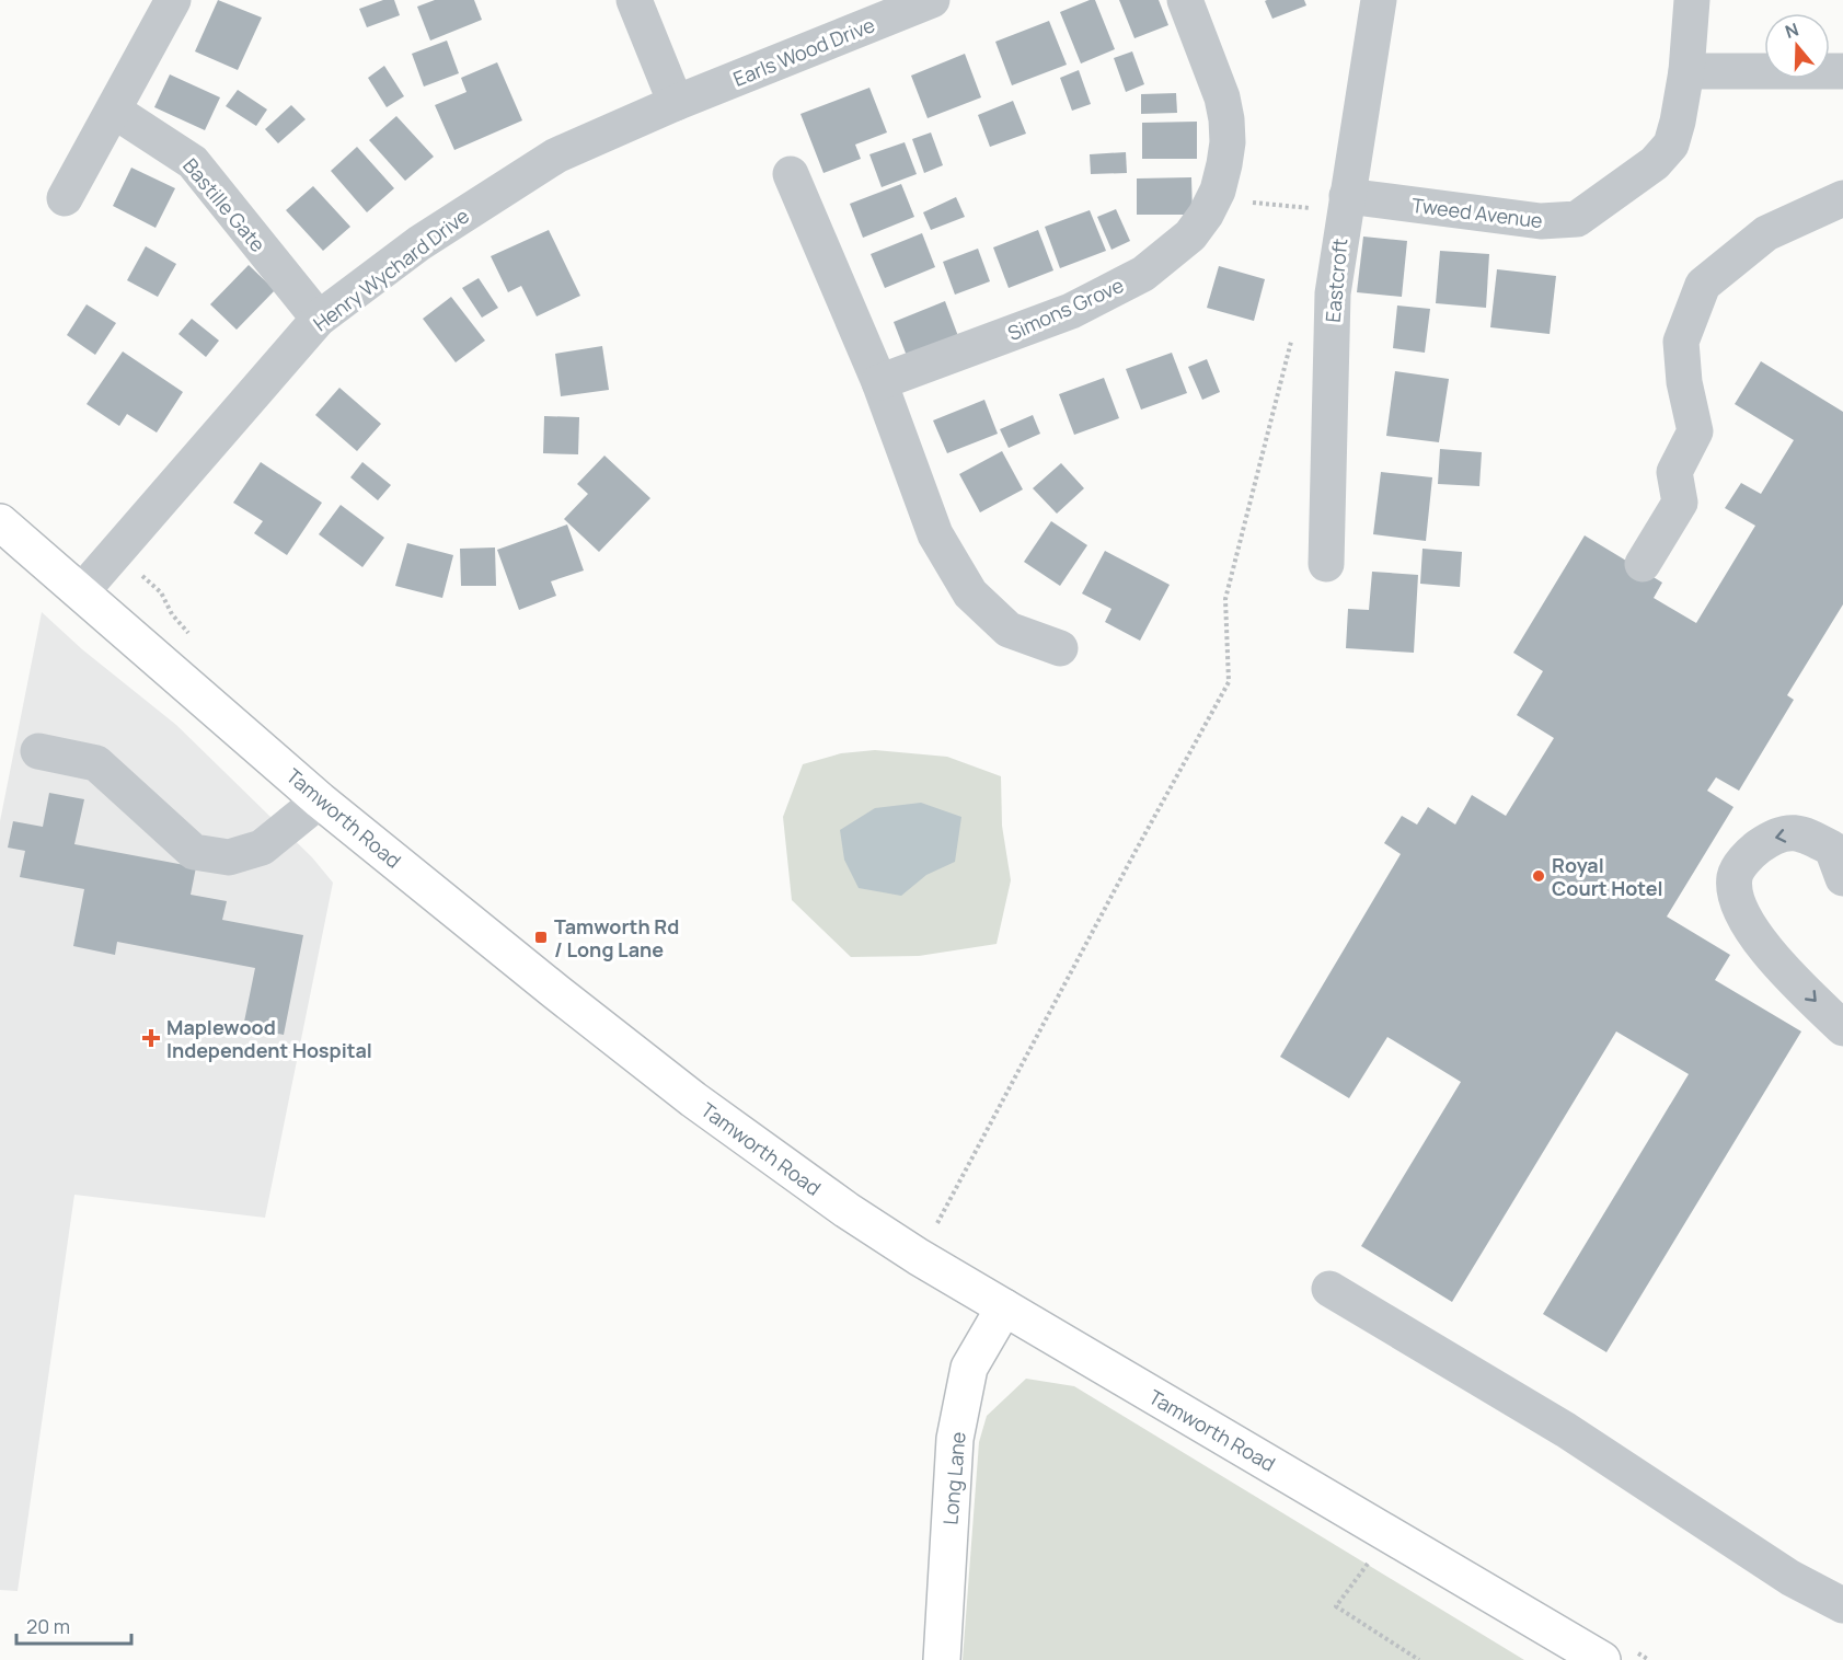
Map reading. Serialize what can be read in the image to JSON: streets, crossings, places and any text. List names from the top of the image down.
{
  "streets": {
    "main road": ["Tamworth Road", "Long Lane"],
    "street": [
      "Earls Wood Drive",
      "Bastille Gate",
      "Tweed Avenue",
      "Henry Wychard Drive",
      "Eastcroft",
      "Simons Grove"
    ]
  },
  "crossings": [
    ["Earls Wood Drive", "Henry Wychard Drive"],
    ["Bastille Gate", "Henry Wychard Drive"],
    ["Tweed Avenue", "Eastcroft"],
    ["Henry Wychard Drive", "Tamworth Road"],
    ["Tamworth Road", "Long Lane"]
  ],
  "places": {
    "other": ["Royal Court Hotel"],
    "transit": ["Tamworth Rd / Long Lane"],
    "health": ["Maplewood Independent Hospital"]
  },
  "scale_bar": "20 m",
  "north": "top"
}
